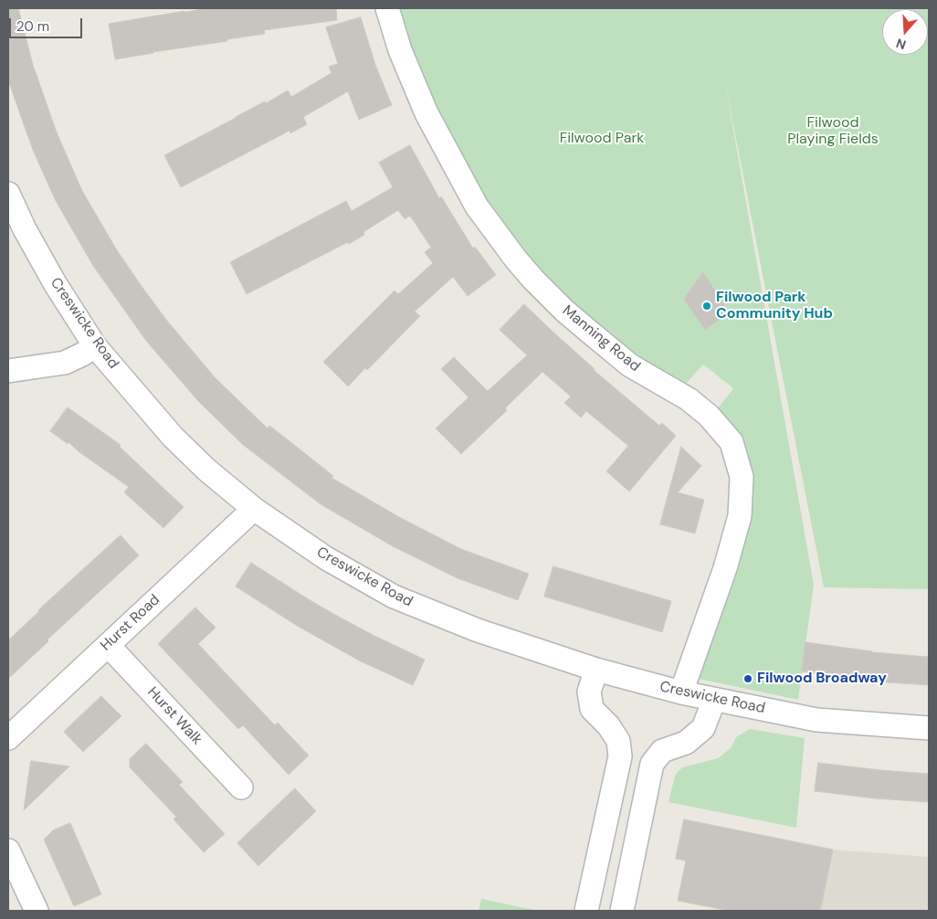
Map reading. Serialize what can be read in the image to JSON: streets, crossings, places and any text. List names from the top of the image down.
{
  "streets": {
    "street": [
      "Creswicke Road",
      "Manning Road",
      "Hurst Road",
      "Hurst Walk"
    ]
  },
  "crossings": [
    ["Creswicke Road", "Manning Road"],
    ["Creswicke Road", "Hurst Road"],
    ["Hurst Road", "Hurst Walk"]
  ],
  "parks": ["Filwood Playing Fields", "Filwood Park"],
  "places": ["Filwood Park Community Hub", "Filwood Broadway"],
  "scale_bar": "20 m",
  "north": "bottom"
}
